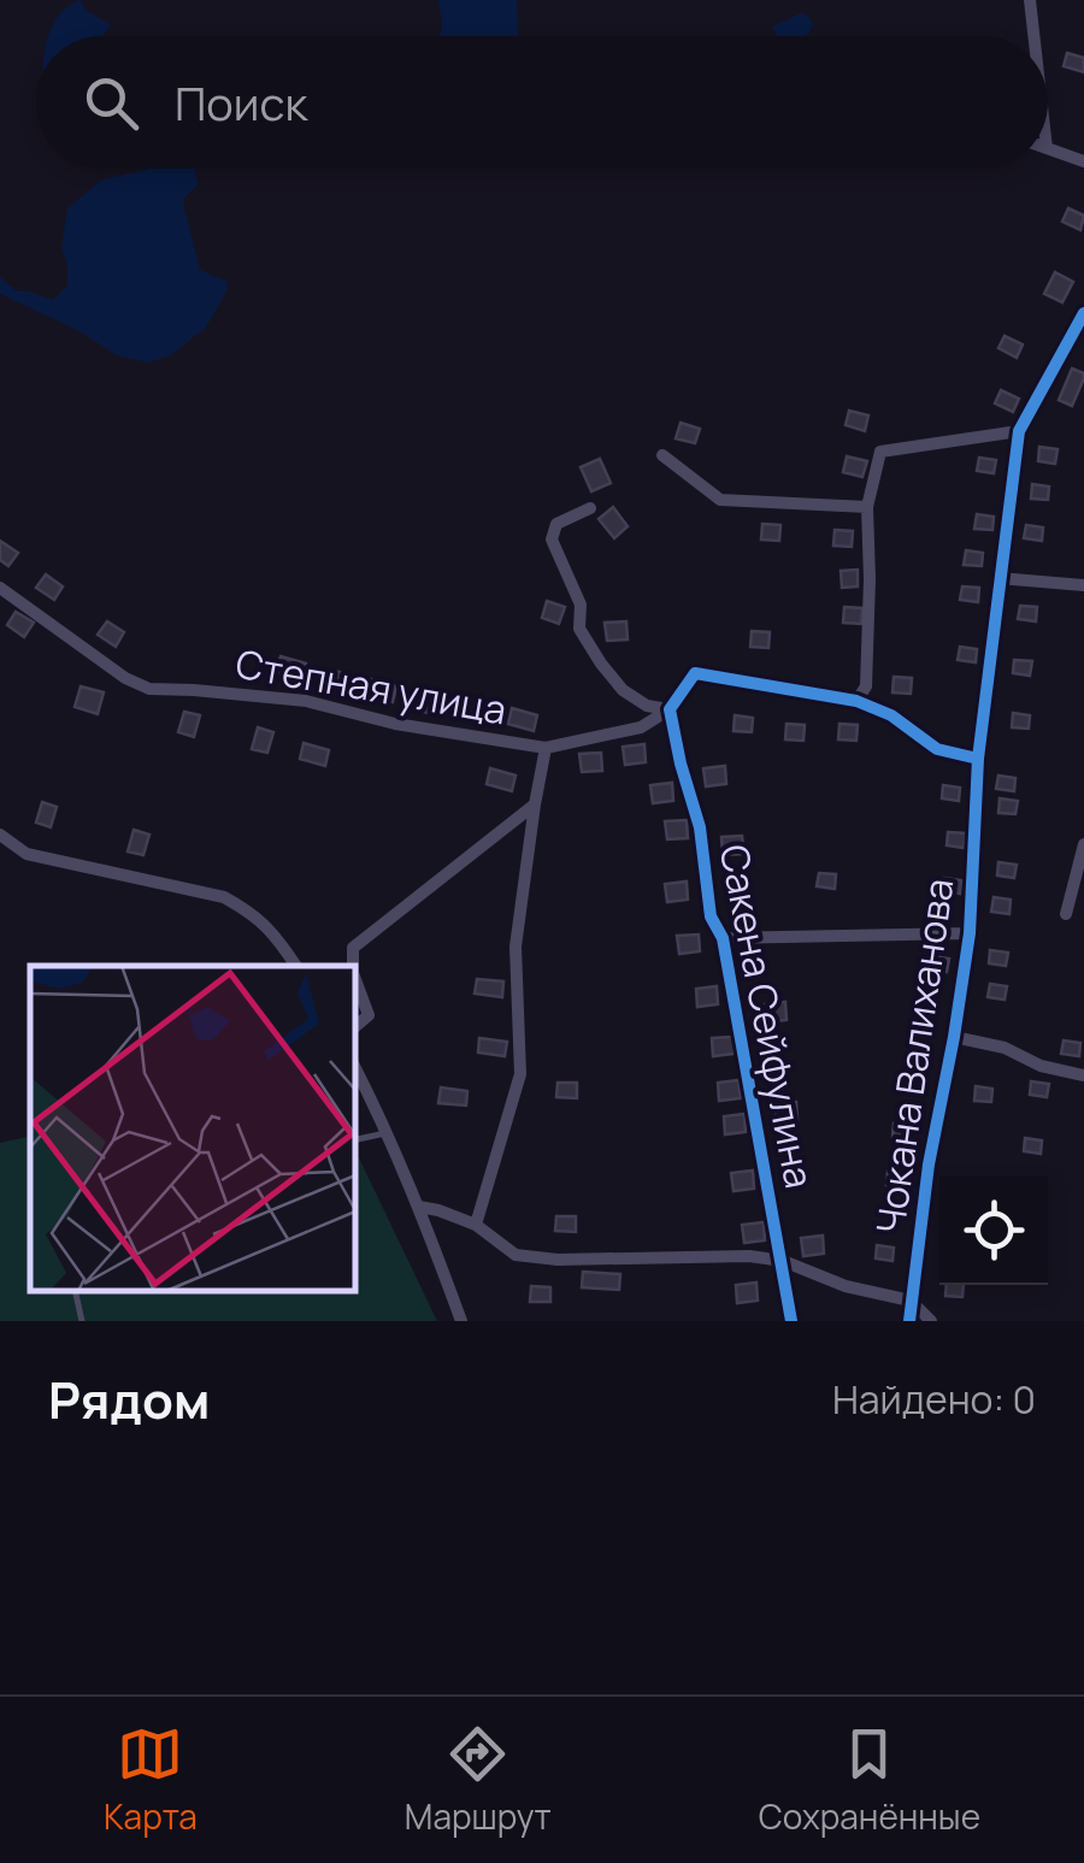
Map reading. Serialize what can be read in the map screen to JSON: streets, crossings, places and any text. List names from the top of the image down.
{
  "streets": {
    "street": ["Степная улица", "Сакена Сейфулина", "Чокана Валиханова"]
  },
  "crossings": [
    ["Степная улица", "Сакена Сейфулина"]
  ],
  "page": {
    "search": "Поиск",
    "heading": ["Рядом", "Найдено: 0"],
    "nav": ["Карта", "Маршрут", "Сохранённые"]
  }
}
